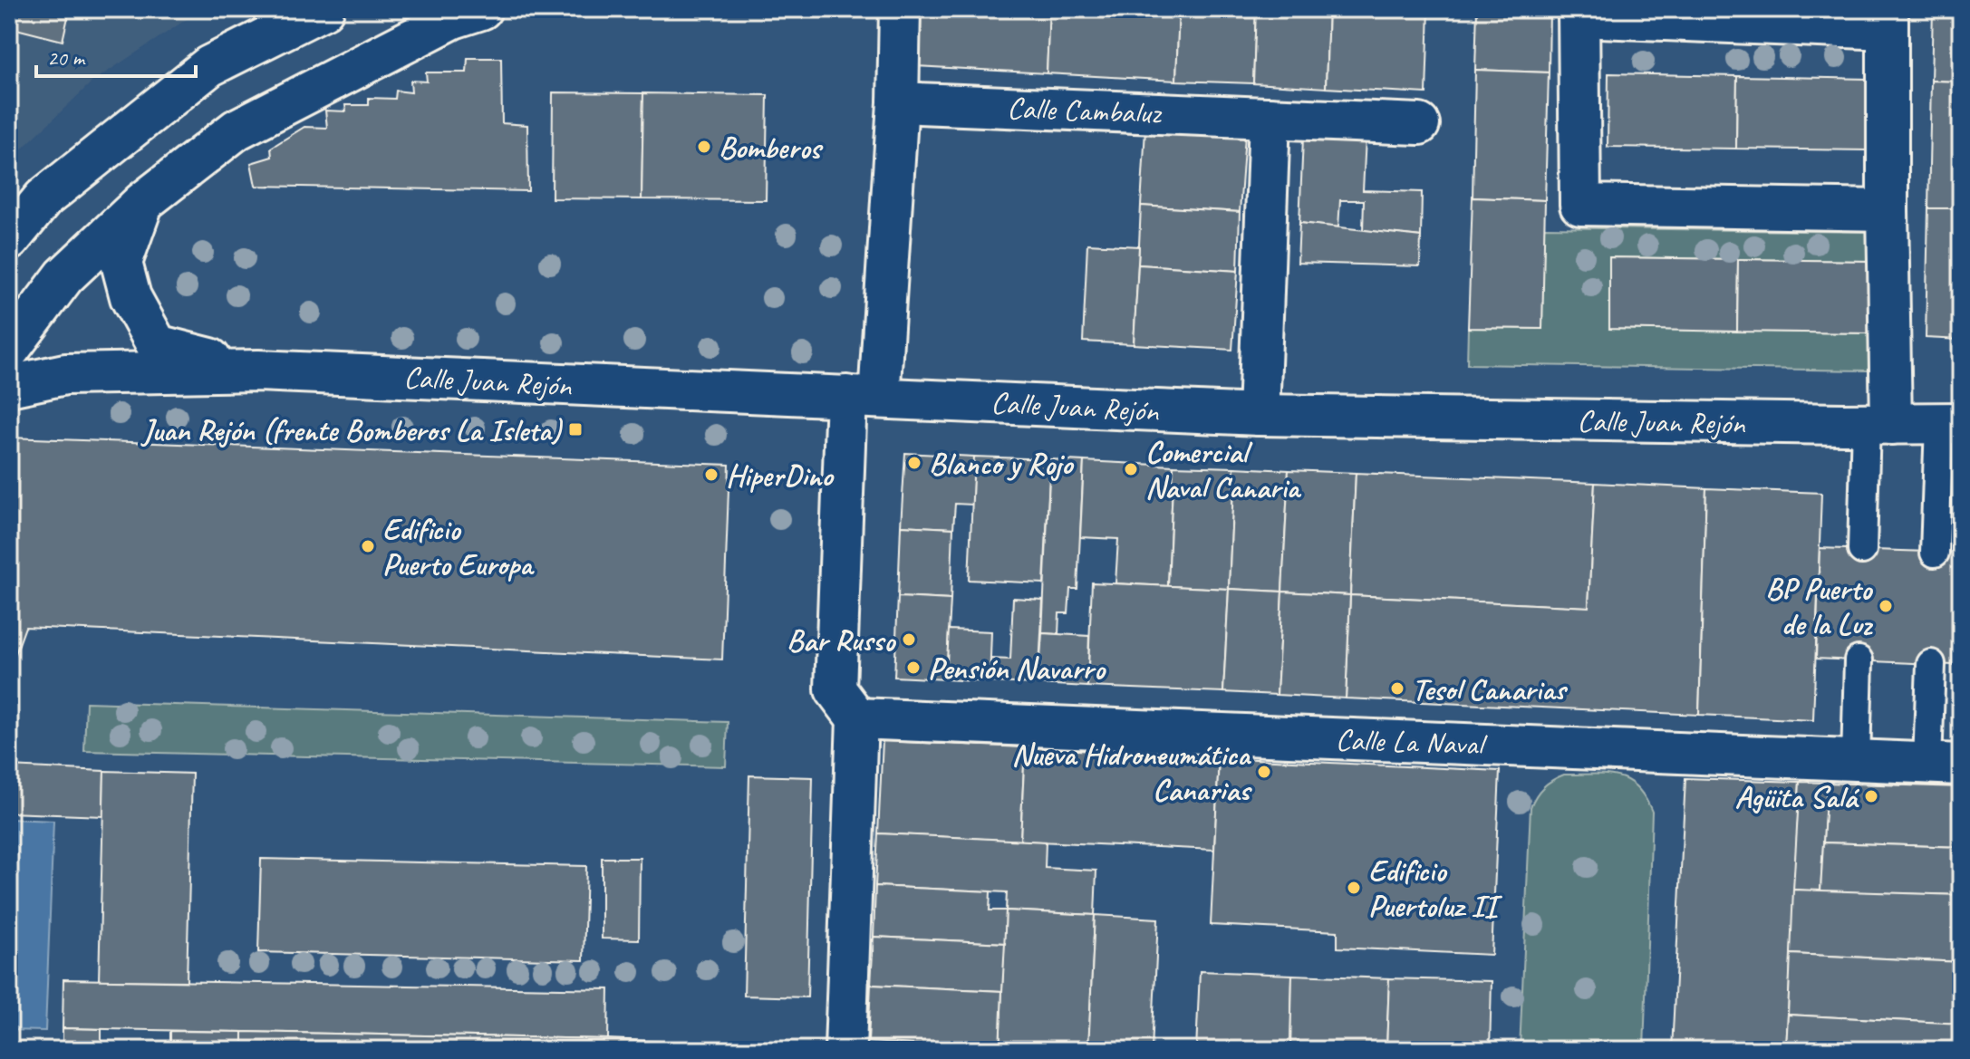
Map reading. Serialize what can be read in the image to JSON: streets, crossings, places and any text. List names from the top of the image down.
{
  "streets": {
    "street": ["Calle Cambaluz", "Calle Juan Rejón", "Calle La Naval"]
  },
  "places": {
    "other": [
      "Bomberos",
      "Blanco y Rojo",
      "Comercial Naval Canaria",
      "HiperDino",
      "Edificio Puerto Europa",
      "BP Puerto de la Luz",
      "Bar Russo",
      "Pensión Navarro",
      "Tesol Canarias",
      "Nueva Hidroneumática Canarias",
      "Agüita Salá",
      "Edificio Puertoluz II"
    ],
    "transit": ["Juan Rejón (frente Bomberos La Isleta)"]
  },
  "scale_bar": "20 m"
}
